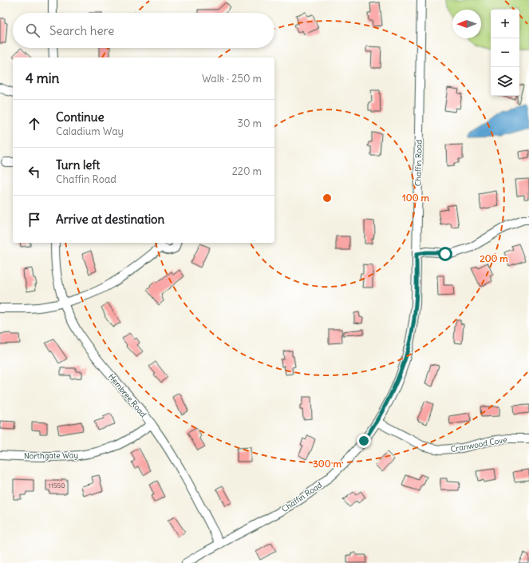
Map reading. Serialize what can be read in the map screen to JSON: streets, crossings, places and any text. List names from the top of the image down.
{
  "streets": {
    "street": [
      "Chaffin Road",
      "Hembree Road",
      "Cranwood Cove",
      "Northgate Way"
    ]
  },
  "crossings": [
    ["Chaffin Road", "Hembree Road"],
    ["Chaffin Road", "Cranwood Cove"],
    ["Hembree Road", "Northgate Way"]
  ],
  "house_numbers": ["11550"],
  "north": "left",
  "page": {
    "map_buttons": ["+", "−"],
    "search": "Search here",
    "heading": ["4 min", "Walk · 250 m"],
    "list": [
      ["Continue", "Caladium Way", "30 m"],
      ["Turn left", "Chaffin Road", "220 m"],
      "Arrive at destination"
    ]
  },
  "rings": ["100 m", "200 m", "300 m"]
}
